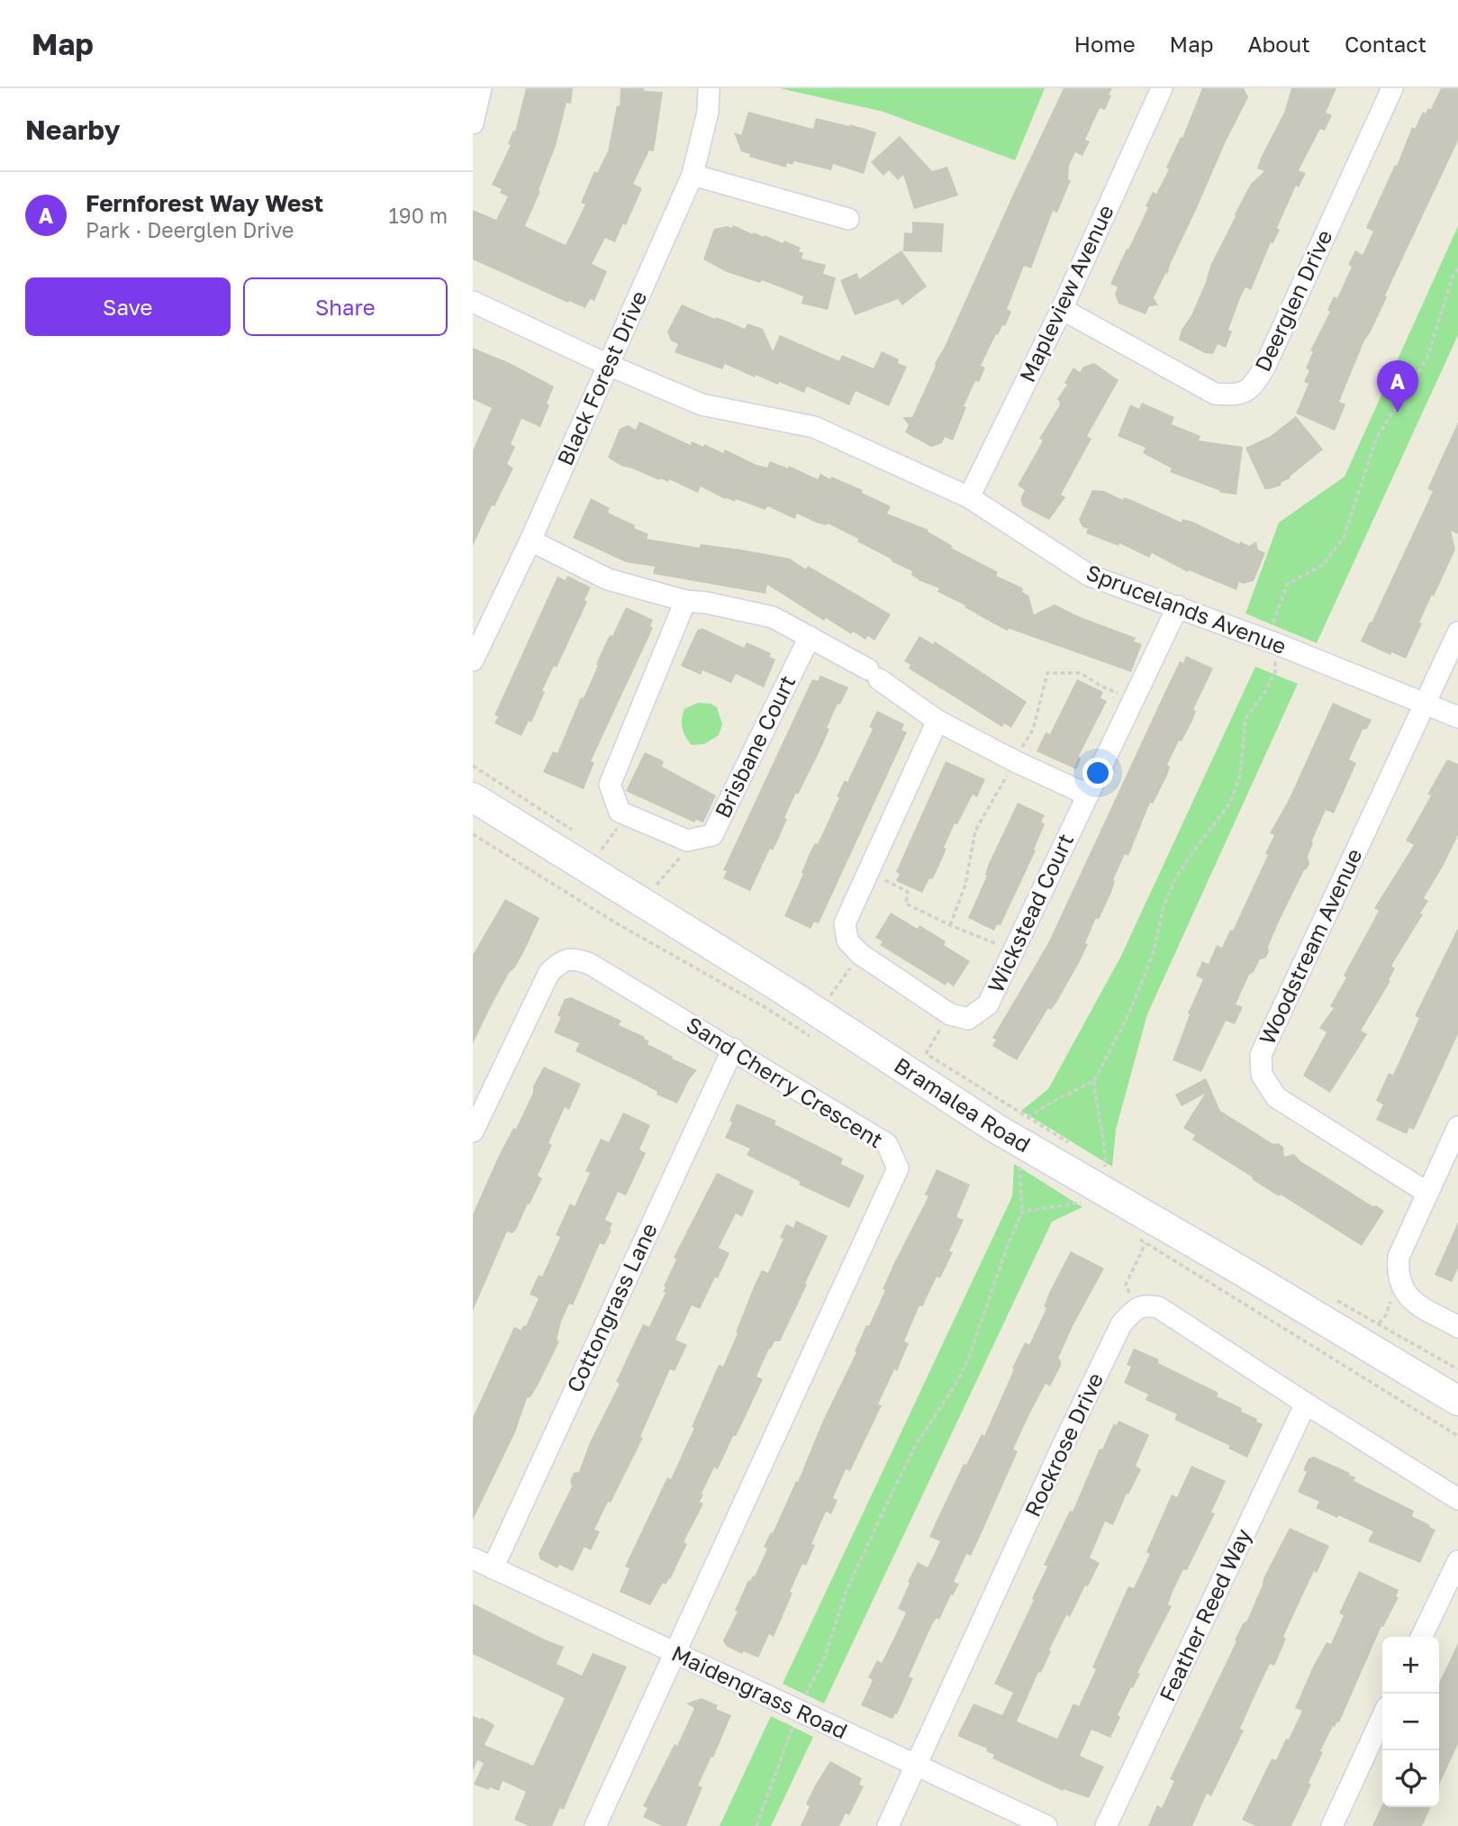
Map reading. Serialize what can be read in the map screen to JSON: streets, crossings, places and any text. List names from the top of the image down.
{
  "streets": {
    "main road": ["Bramalea Road"],
    "street": [
      "Mapleview Avenue",
      "Deerglen Drive",
      "Black Forest Drive",
      "Sprucelands Avenue",
      "Brisbane Court",
      "Wickstead Court",
      "Woodstream Avenue",
      "Sand Cherry Crescent",
      "Cottongrass Lane",
      "Rockrose Drive",
      "Feather Reed Way",
      "Maidengrass Road"
    ]
  },
  "crossings": [
    ["Mapleview Avenue", "Deerglen Drive"],
    ["Mapleview Avenue", "Sprucelands Avenue"],
    ["Black Forest Drive", "Sprucelands Avenue"],
    ["Sprucelands Avenue", "Wickstead Court"],
    ["Sprucelands Avenue", "Woodstream Avenue"],
    ["Sand Cherry Crescent", "Cottongrass Lane"],
    ["Sand Cherry Crescent", "Maidengrass Road"],
    ["Cottongrass Lane", "Maidengrass Road"],
    ["Rockrose Drive", "Maidengrass Road"]
  ],
  "page": {
    "header": "Map",
    "nav": [
      "Home",
      "Map",
      "About",
      "Contact"
    ],
    "heading": "Nearby",
    "list": [
      {
        "mark": "A",
        "name": "Fernforest Way West",
        "note": "Park · Deerglen Drive",
        "value": "190 m"
      }
    ],
    "buttons": ["Save", "Share"],
    "pins": "A",
    "map_buttons": ["+", "−"]
  }
}
